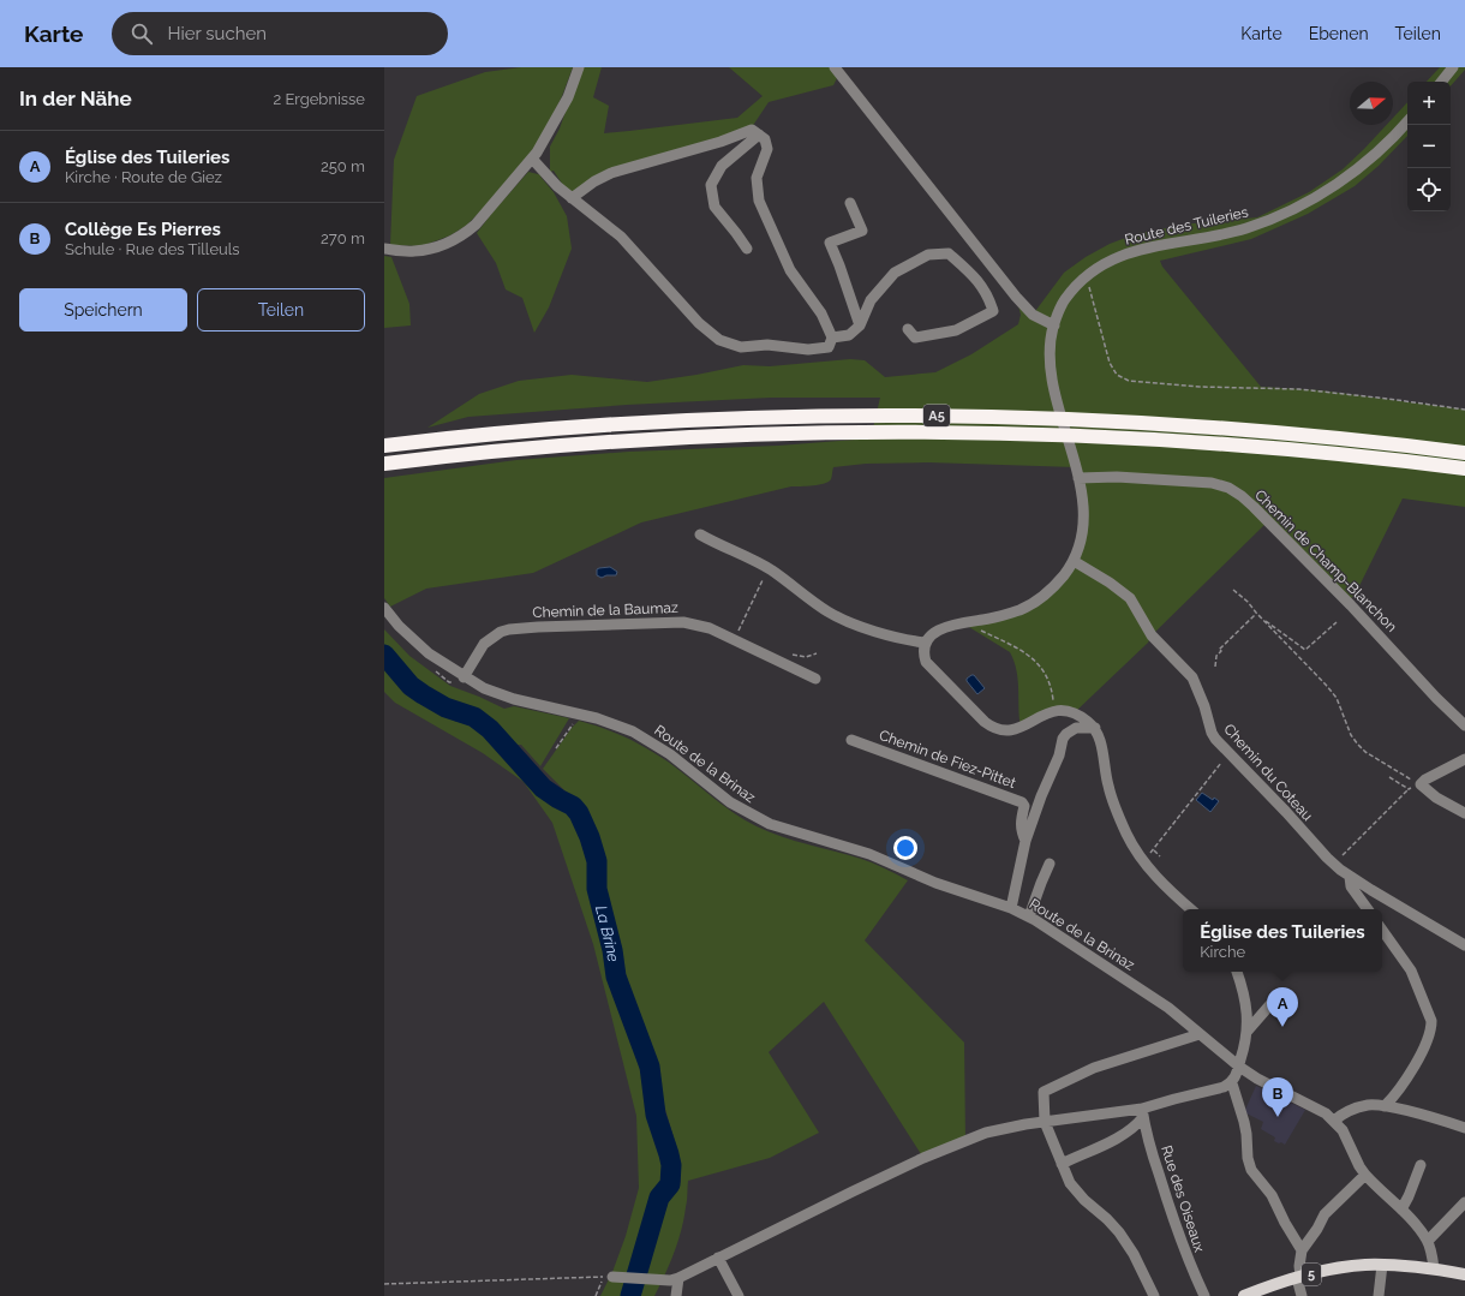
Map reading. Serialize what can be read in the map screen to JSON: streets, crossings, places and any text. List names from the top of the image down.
{
  "streets": {
    "highway": ["A5"],
    "main road": ["5"],
    "street": [
      "Route des Tuileries",
      "Chemin de Champ-Blanchon",
      "Chemin de la Baumaz",
      "Chemin de Fiez-Pittet",
      "Route de la Brinaz",
      "Chemin du Coteau",
      "Rue des Oiseaux"
    ]
  },
  "crossings": [
    ["Route des Tuileries", "Chemin de Champ-Blanchon"],
    ["Route des Tuileries", "Chemin du Coteau"],
    ["Chemin de la Baumaz", "Route de la Brinaz"],
    ["Chemin de Fiez-Pittet", "Route de la Brinaz"]
  ],
  "water": ["La Brine"],
  "north": "right",
  "page": {
    "header": "Karte",
    "search": "Hier suchen",
    "nav": ["Karte", "Ebenen", "Teilen"],
    "heading": ["In der Nähe", "2 Ergebnisse"],
    "map_buttons": ["+", "−"],
    "list": [
      {
        "mark": "A",
        "name": "Église des Tuileries",
        "note": "Kirche · Route de Giez",
        "value": "250 m"
      },
      {
        "mark": "B",
        "name": "Collège Es Pierres",
        "note": "Schule · Rue des Tilleuls",
        "value": "270 m"
      }
    ],
    "buttons": ["Speichern", "Teilen"],
    "popup": ["Église des Tuileries", "Kirche"],
    "pins": ["A", "B"]
  }
}
